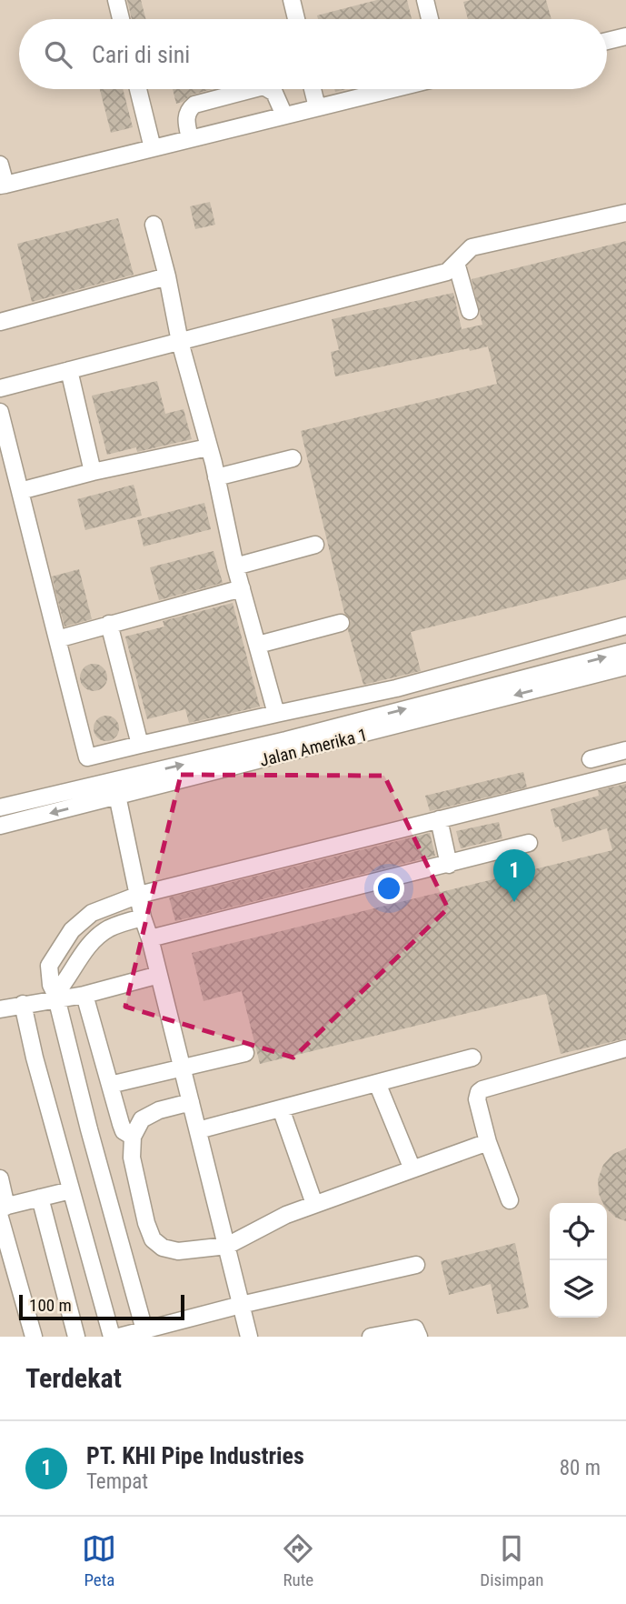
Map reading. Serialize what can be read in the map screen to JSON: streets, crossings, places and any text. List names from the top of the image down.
{
  "streets": {
    "lane": ["Jalan Amerika 1"]
  },
  "scale_bar": "100 m",
  "page": {
    "search": "Cari di sini",
    "pins": "1",
    "scale": "100 m",
    "heading": "Terdekat",
    "list": [
      {
        "mark": "1",
        "name": "PT. KHI Pipe Industries",
        "note": "Tempat",
        "value": "80 m"
      }
    ],
    "nav": ["Peta", "Rute", "Disimpan"]
  }
}
